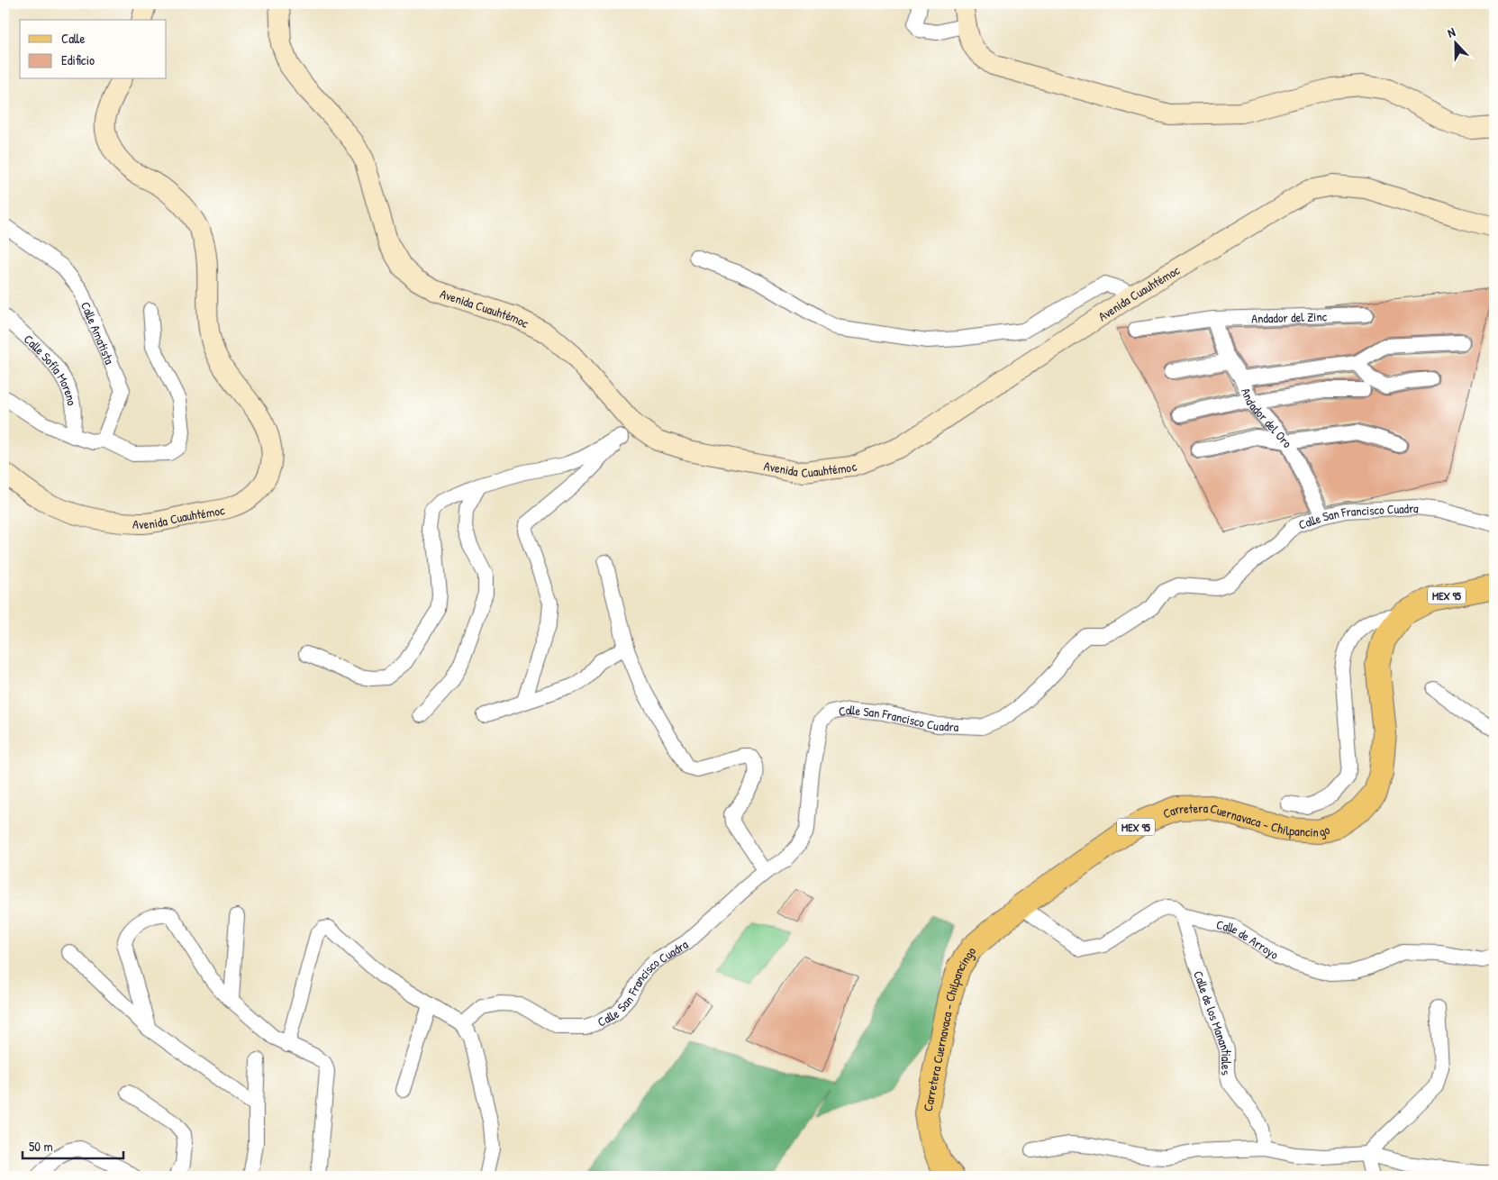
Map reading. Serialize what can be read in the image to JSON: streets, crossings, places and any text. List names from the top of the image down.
{
  "streets": {
    "main road": ["Avenida Cuauhtémoc", "MEX 95", "Carretera Cuernavaca - Chilpancingo"],
    "street": [
      "Andador del Zinc",
      "Calle Amatista",
      "Calle Sofía Moreno",
      "Andador del Oro",
      "Calle San Francisco Cuadra",
      "Calle de Arroyo",
      "Calle de los Manantiales"
    ]
  },
  "crossings": [
    ["Andador del Zinc", "Andador del Oro"],
    ["Andador del Oro", "Calle San Francisco Cuadra"],
    ["Carretera Cuernavaca - Chilpancingo", "Calle de Arroyo"],
    ["Calle de Arroyo", "Calle de los Manantiales"]
  ],
  "legend": ["Calle", "Edificio"],
  "scale_bar": "50 m",
  "north": "top"
}
